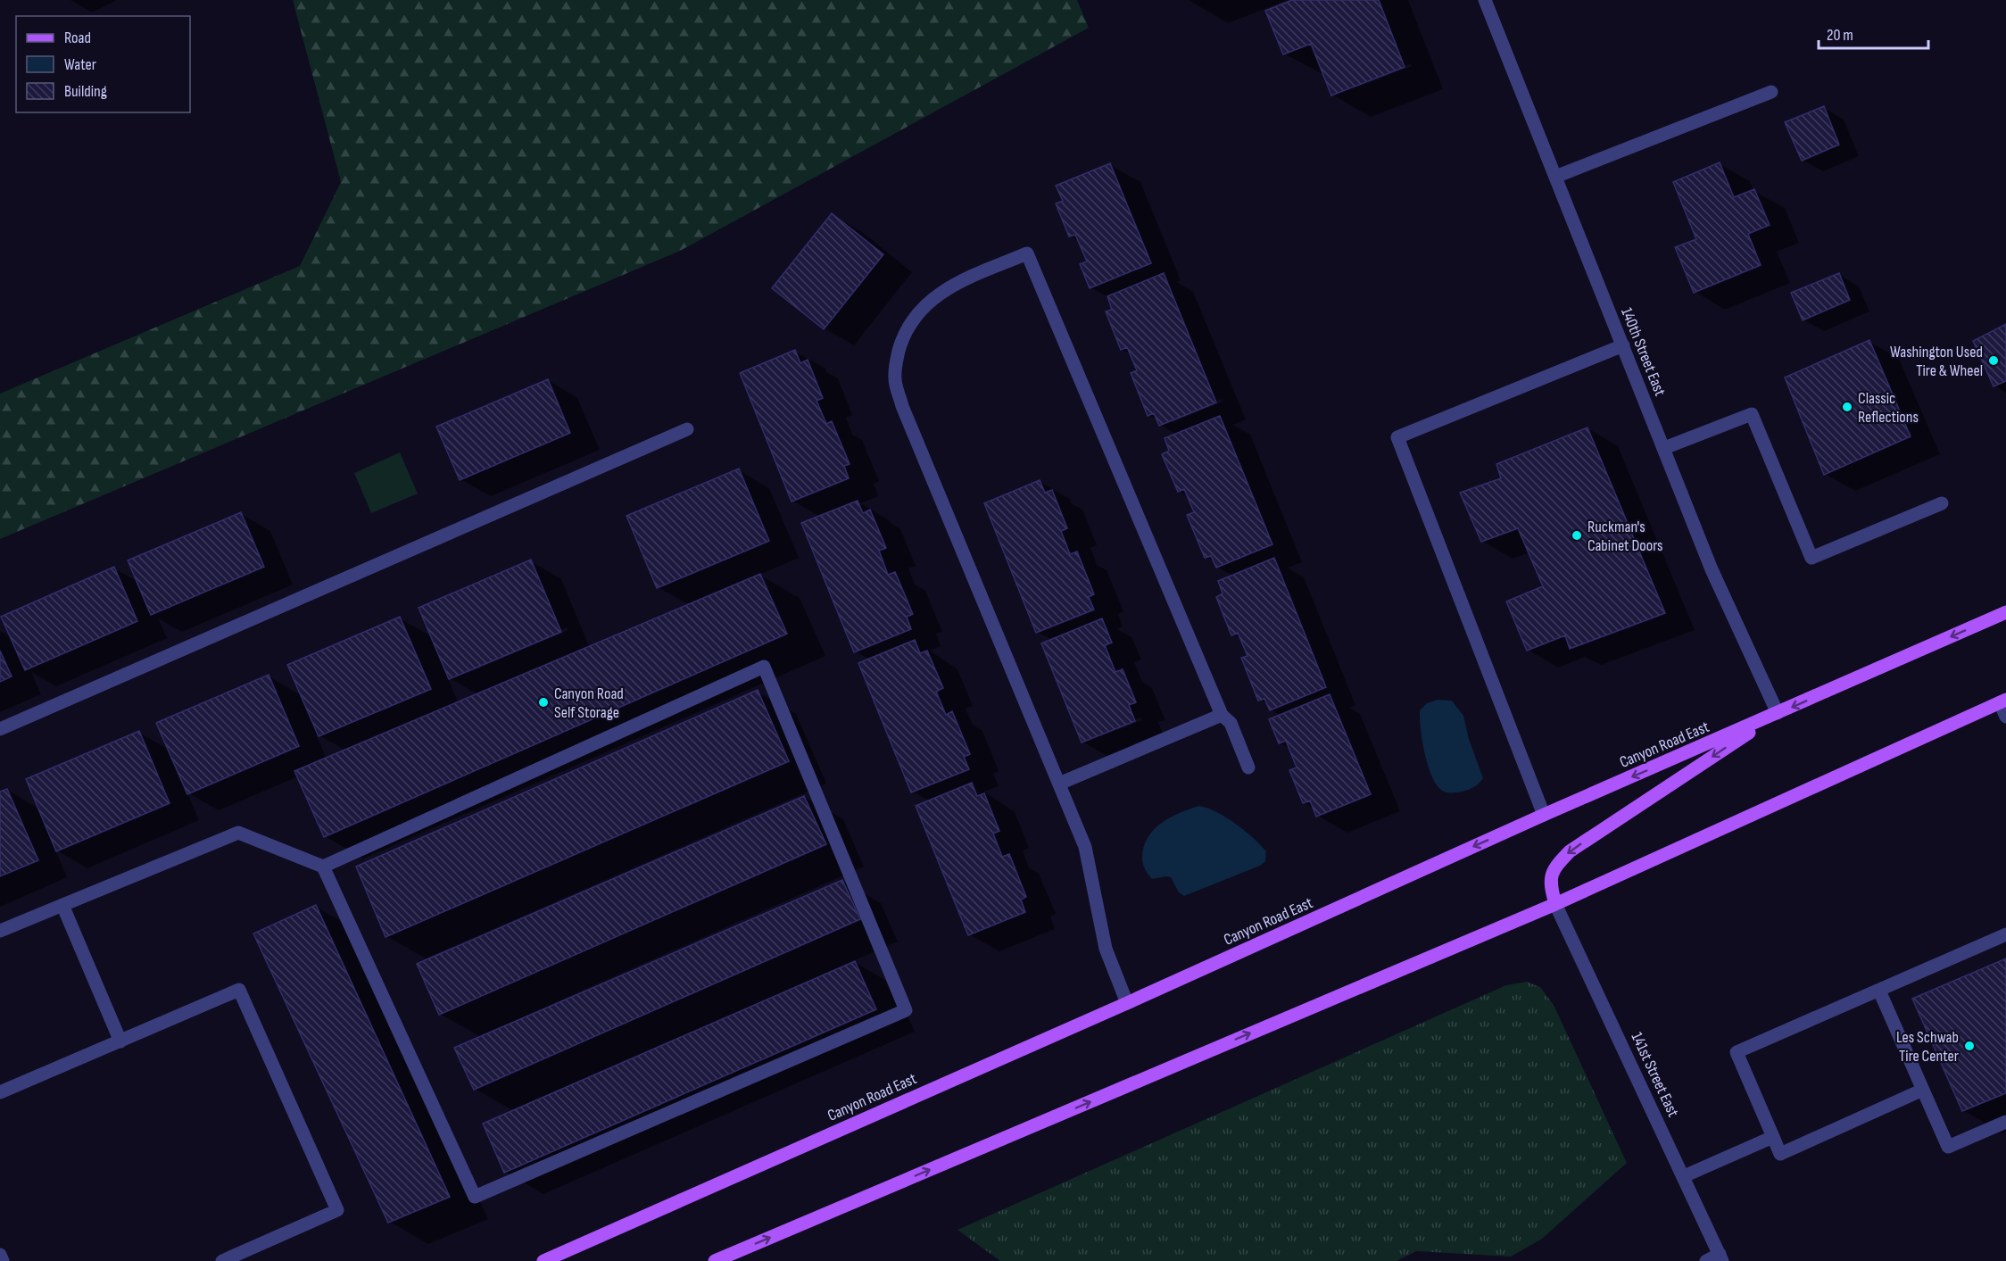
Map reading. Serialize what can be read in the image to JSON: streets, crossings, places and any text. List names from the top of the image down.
{
  "streets": {
    "main road": ["Canyon Road East"],
    "street": ["140th Street East", "141st Street East"]
  },
  "crossings": [
    ["140th Street East", "Canyon Road East"]
  ],
  "places": [
    "Washington Used Tire & Wheel",
    "Classic Reflections",
    "Ruckman's Cabinet Doors",
    "Canyon Road Self Storage",
    "Les Schwab Tire Center"
  ],
  "legend": ["Road", "Water", "Building"],
  "scale_bar": "20 m"
}
